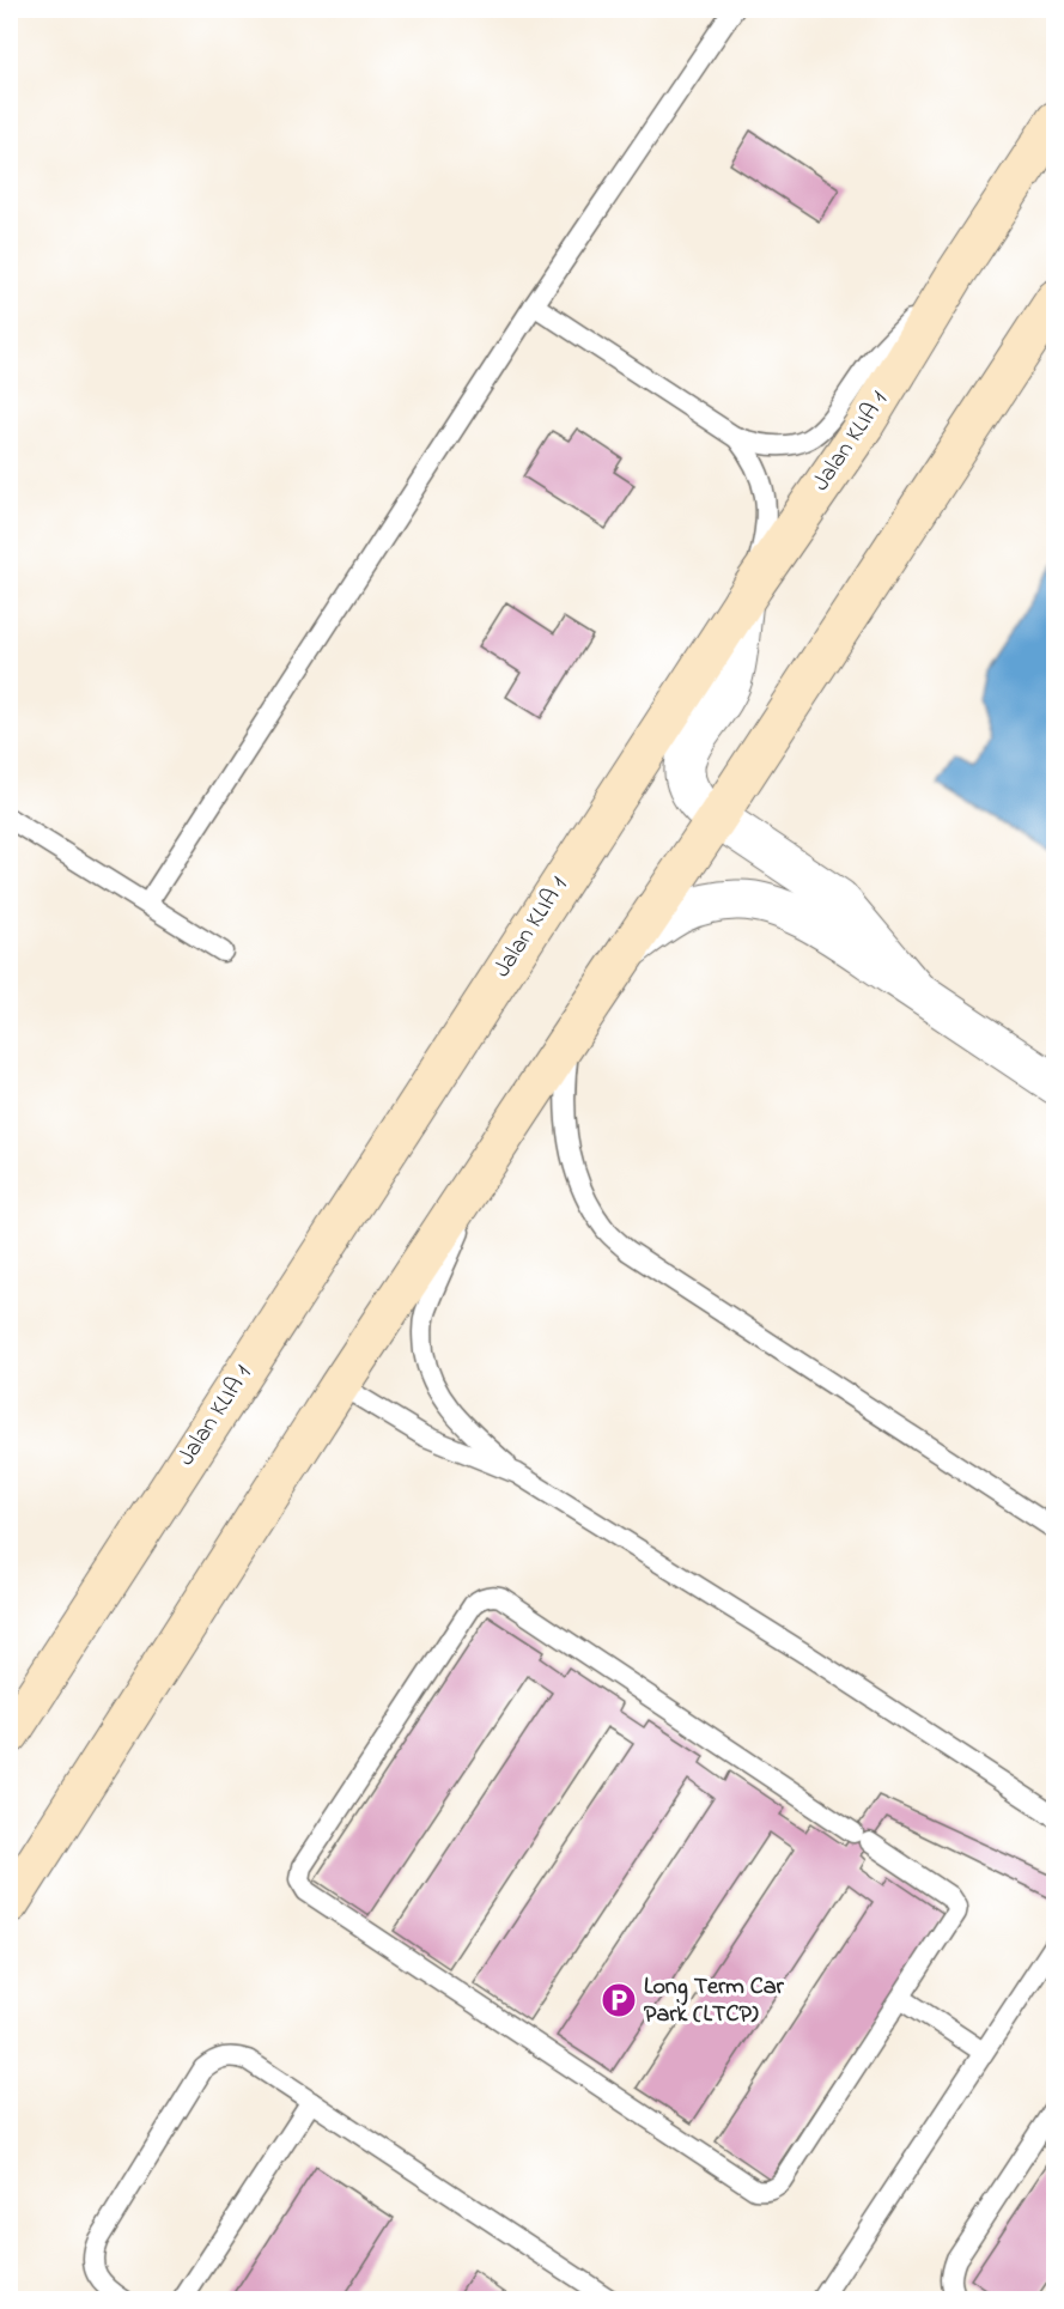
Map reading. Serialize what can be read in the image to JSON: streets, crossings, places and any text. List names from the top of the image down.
{
  "streets": {
    "main road": ["Jalan KLIA 1"]
  },
  "places": {
    "parking": ["Long Term Car Park (LTCP)"]
  }
}
